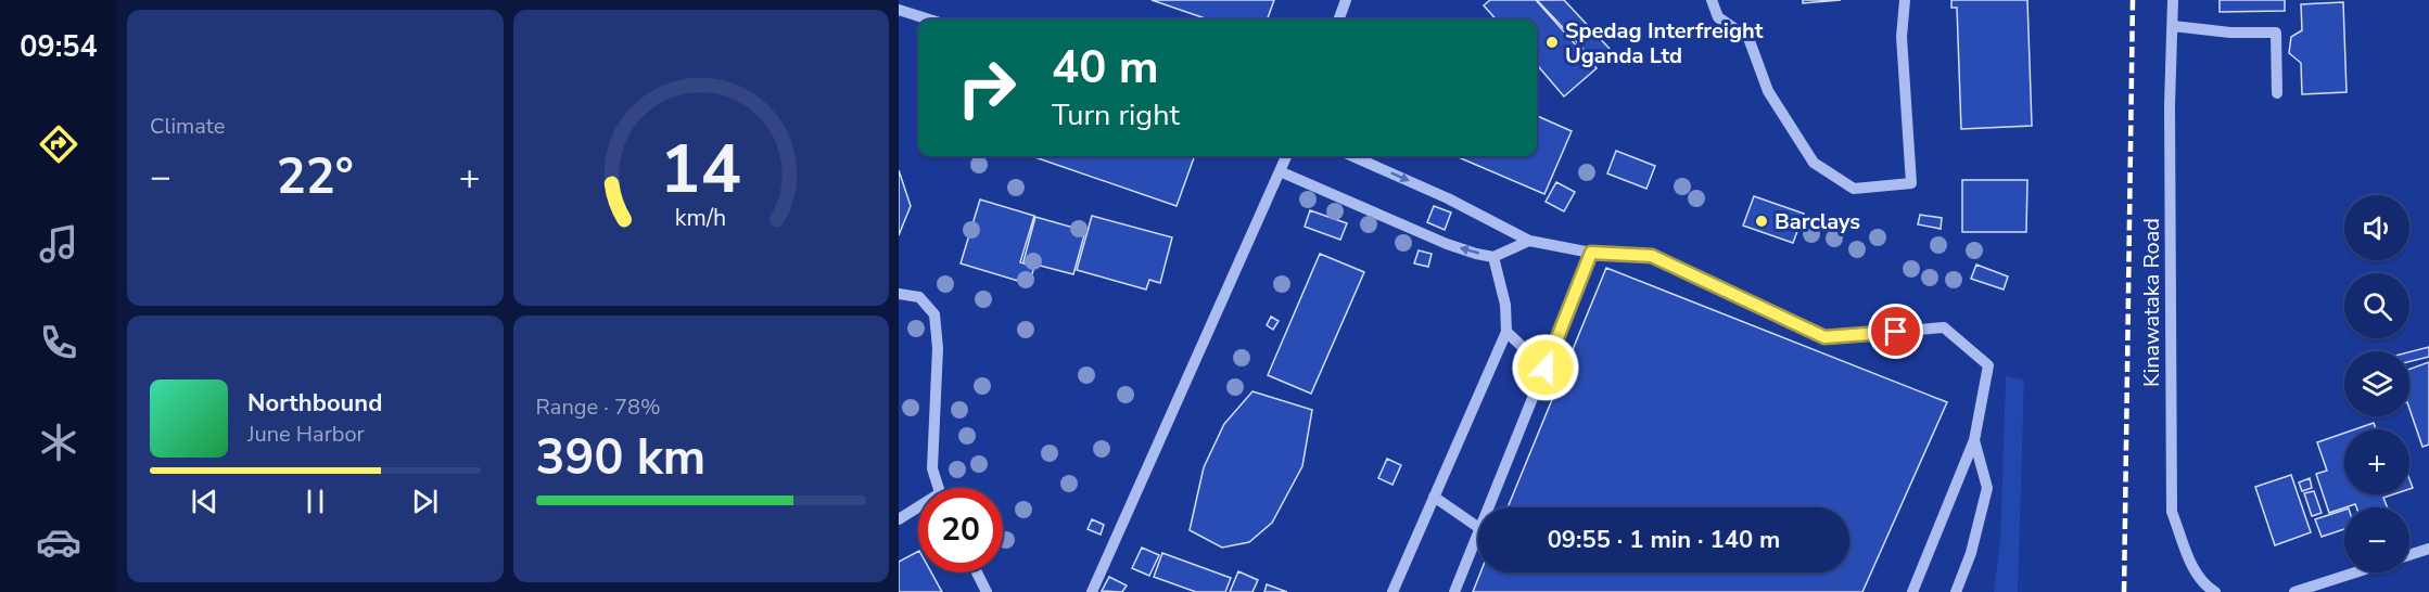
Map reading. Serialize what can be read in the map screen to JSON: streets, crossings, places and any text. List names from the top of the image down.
{
  "streets": {
    "street": ["Kinawataka Road"]
  },
  "places": ["Spedag Interfreight Uganda Ltd", "Barclays"],
  "page": {
    "tabs": "09:54",
    "tile": [
      "Climate",
      ["Range · 78%", "390 km"]
    ],
    "turn": ["40 m", "Turn right"],
    "heat": ["−", "22°", "+"],
    "map_buttons": ["+", "−"],
    "song": ["Northbound", "June Harbor"],
    "limit": "20",
    "trip": "09:55 · 1 min · 140 m",
    "gauge": ["14", "km/h"]
  }
}
